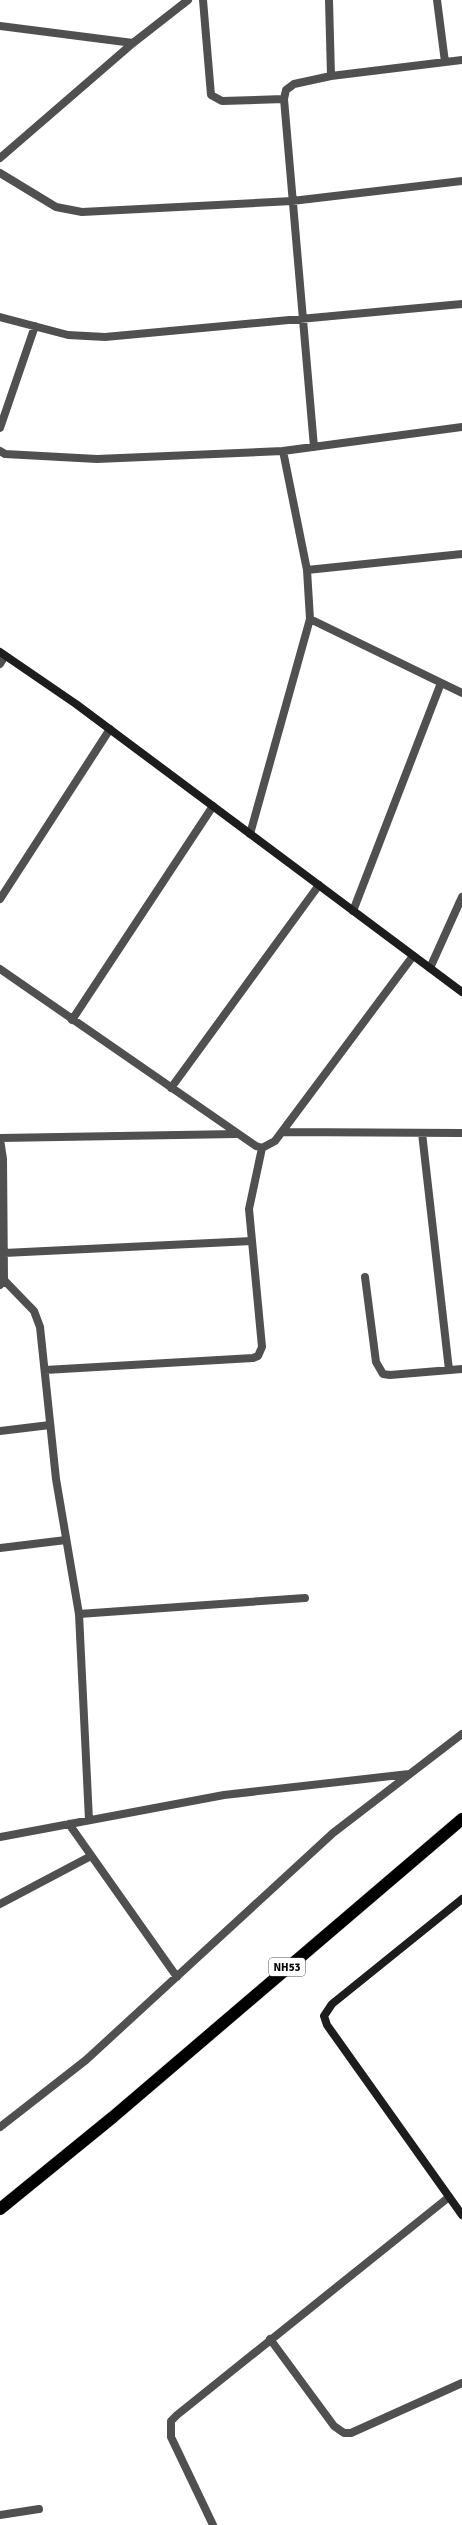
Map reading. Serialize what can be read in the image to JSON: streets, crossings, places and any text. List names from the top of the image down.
{
  "streets": {
    "highway": ["NH53"]
  }
}
